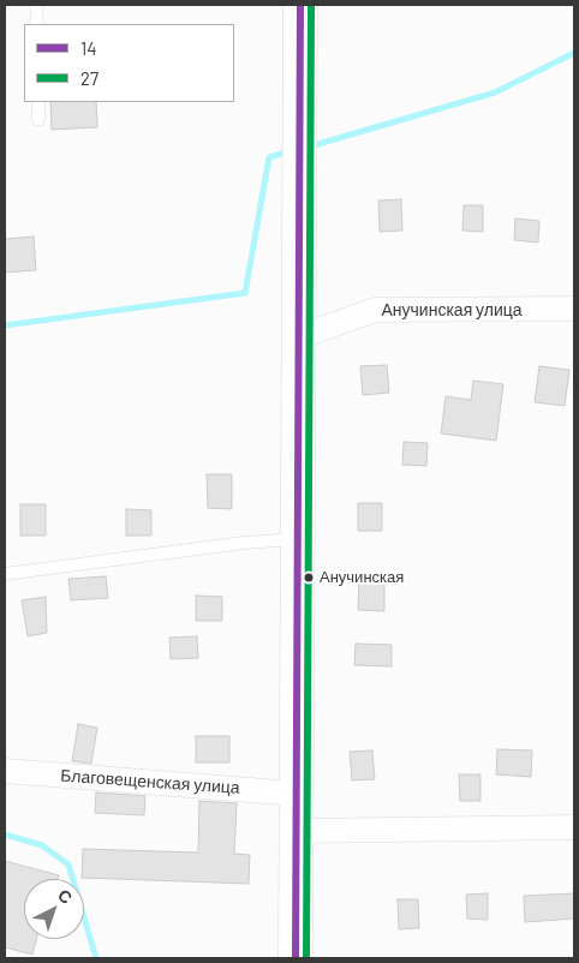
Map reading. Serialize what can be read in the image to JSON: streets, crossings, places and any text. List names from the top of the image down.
{
  "streets": {
    "street": ["Анучинская улица", "Благовещенская улица"]
  },
  "places": ["Анучинская"],
  "lines": ["transit line 14", "transit line 27"],
  "legend": ["14", "27"],
  "north": "top right"
}
